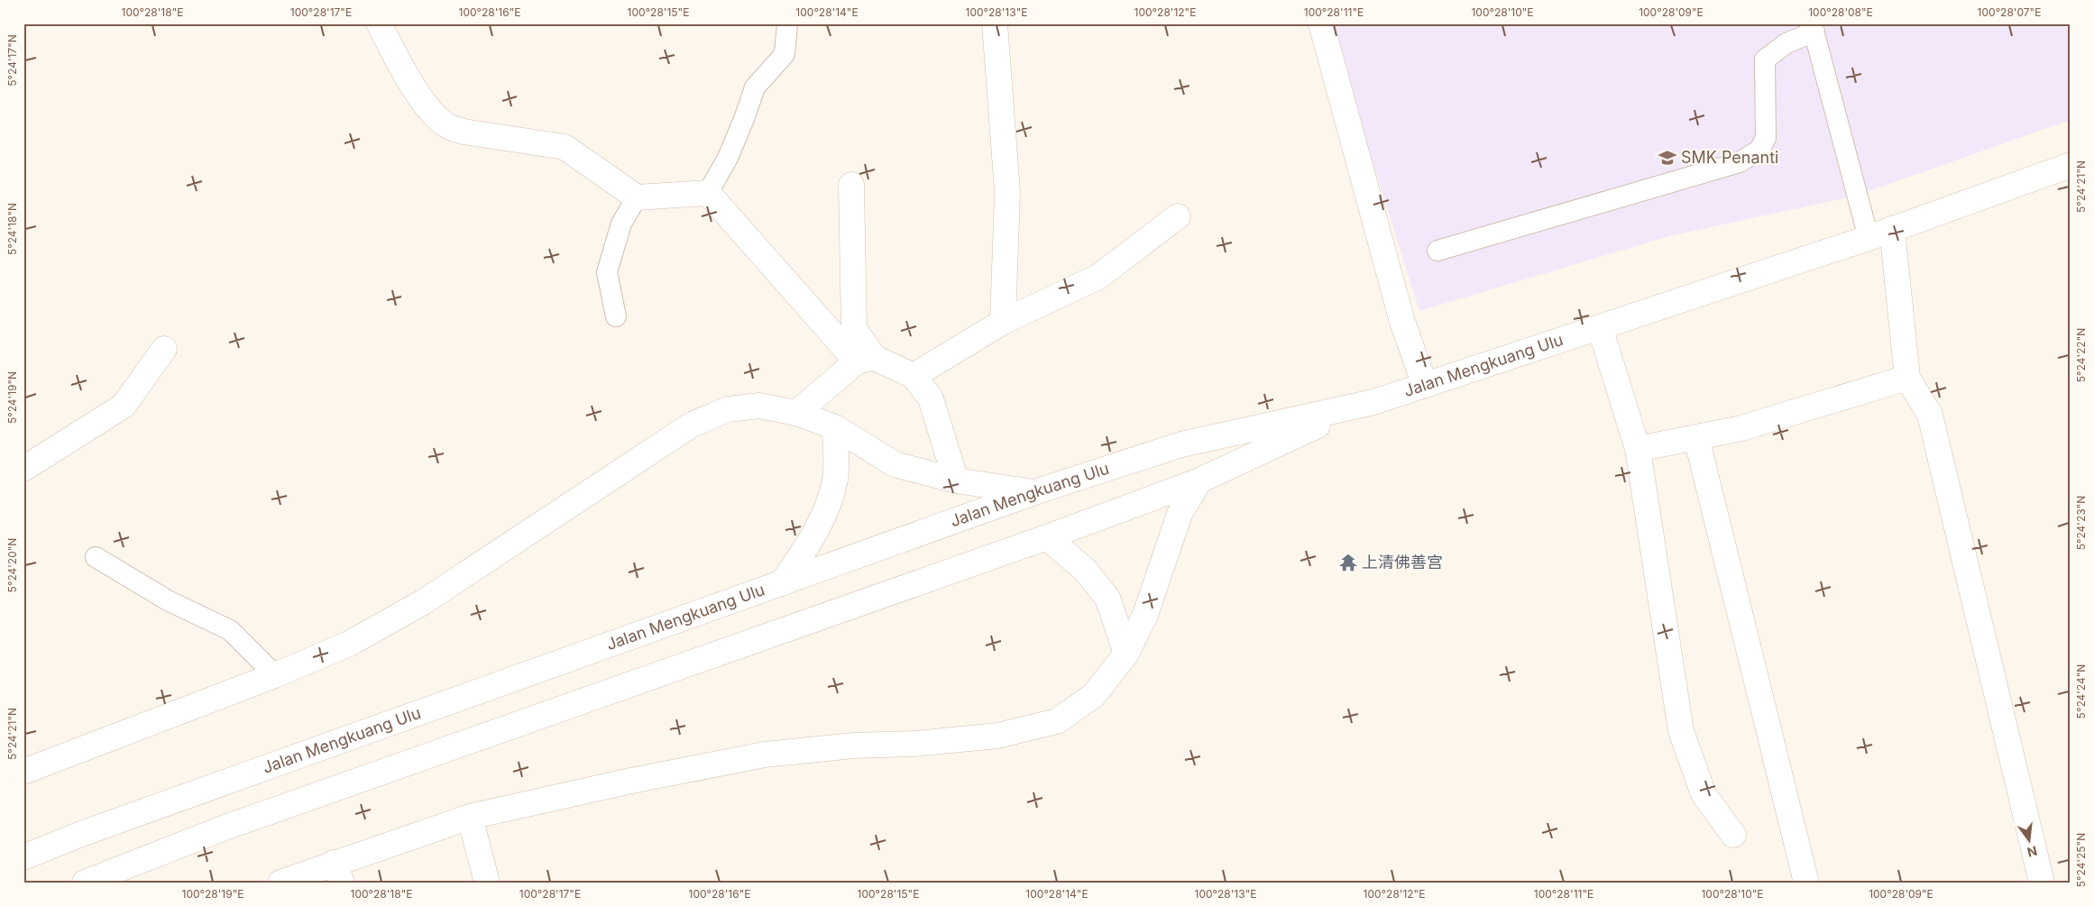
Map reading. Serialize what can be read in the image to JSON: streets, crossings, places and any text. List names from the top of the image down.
{
  "streets": {
    "street": ["Jalan Mengkuang Ulu"]
  },
  "places": {
    "school or university": ["SMK Penanti"],
    "temple": ["上清佛善宫"]
  },
  "north": "bottom",
  "coordinates": [
    "100°28'18\"E",
    "100°28'17\"E",
    "100°28'16\"E",
    "100°28'15\"E",
    "100°28'14\"E",
    "100°28'13\"E",
    "100°28'12\"E",
    "100°28'11\"E",
    "100°28'10\"E",
    "100°28'09\"E",
    "100°28'08\"E",
    "100°28'07\"E",
    "5°24'17\"N",
    "5°24'21\"N",
    "5°24'18\"N",
    "5°24'22\"N",
    "5°24'19\"N",
    "5°24'23\"N",
    "5°24'20\"N",
    "5°24'24\"N",
    "5°24'25\"N",
    "100°28'19\"E"
  ]
}
